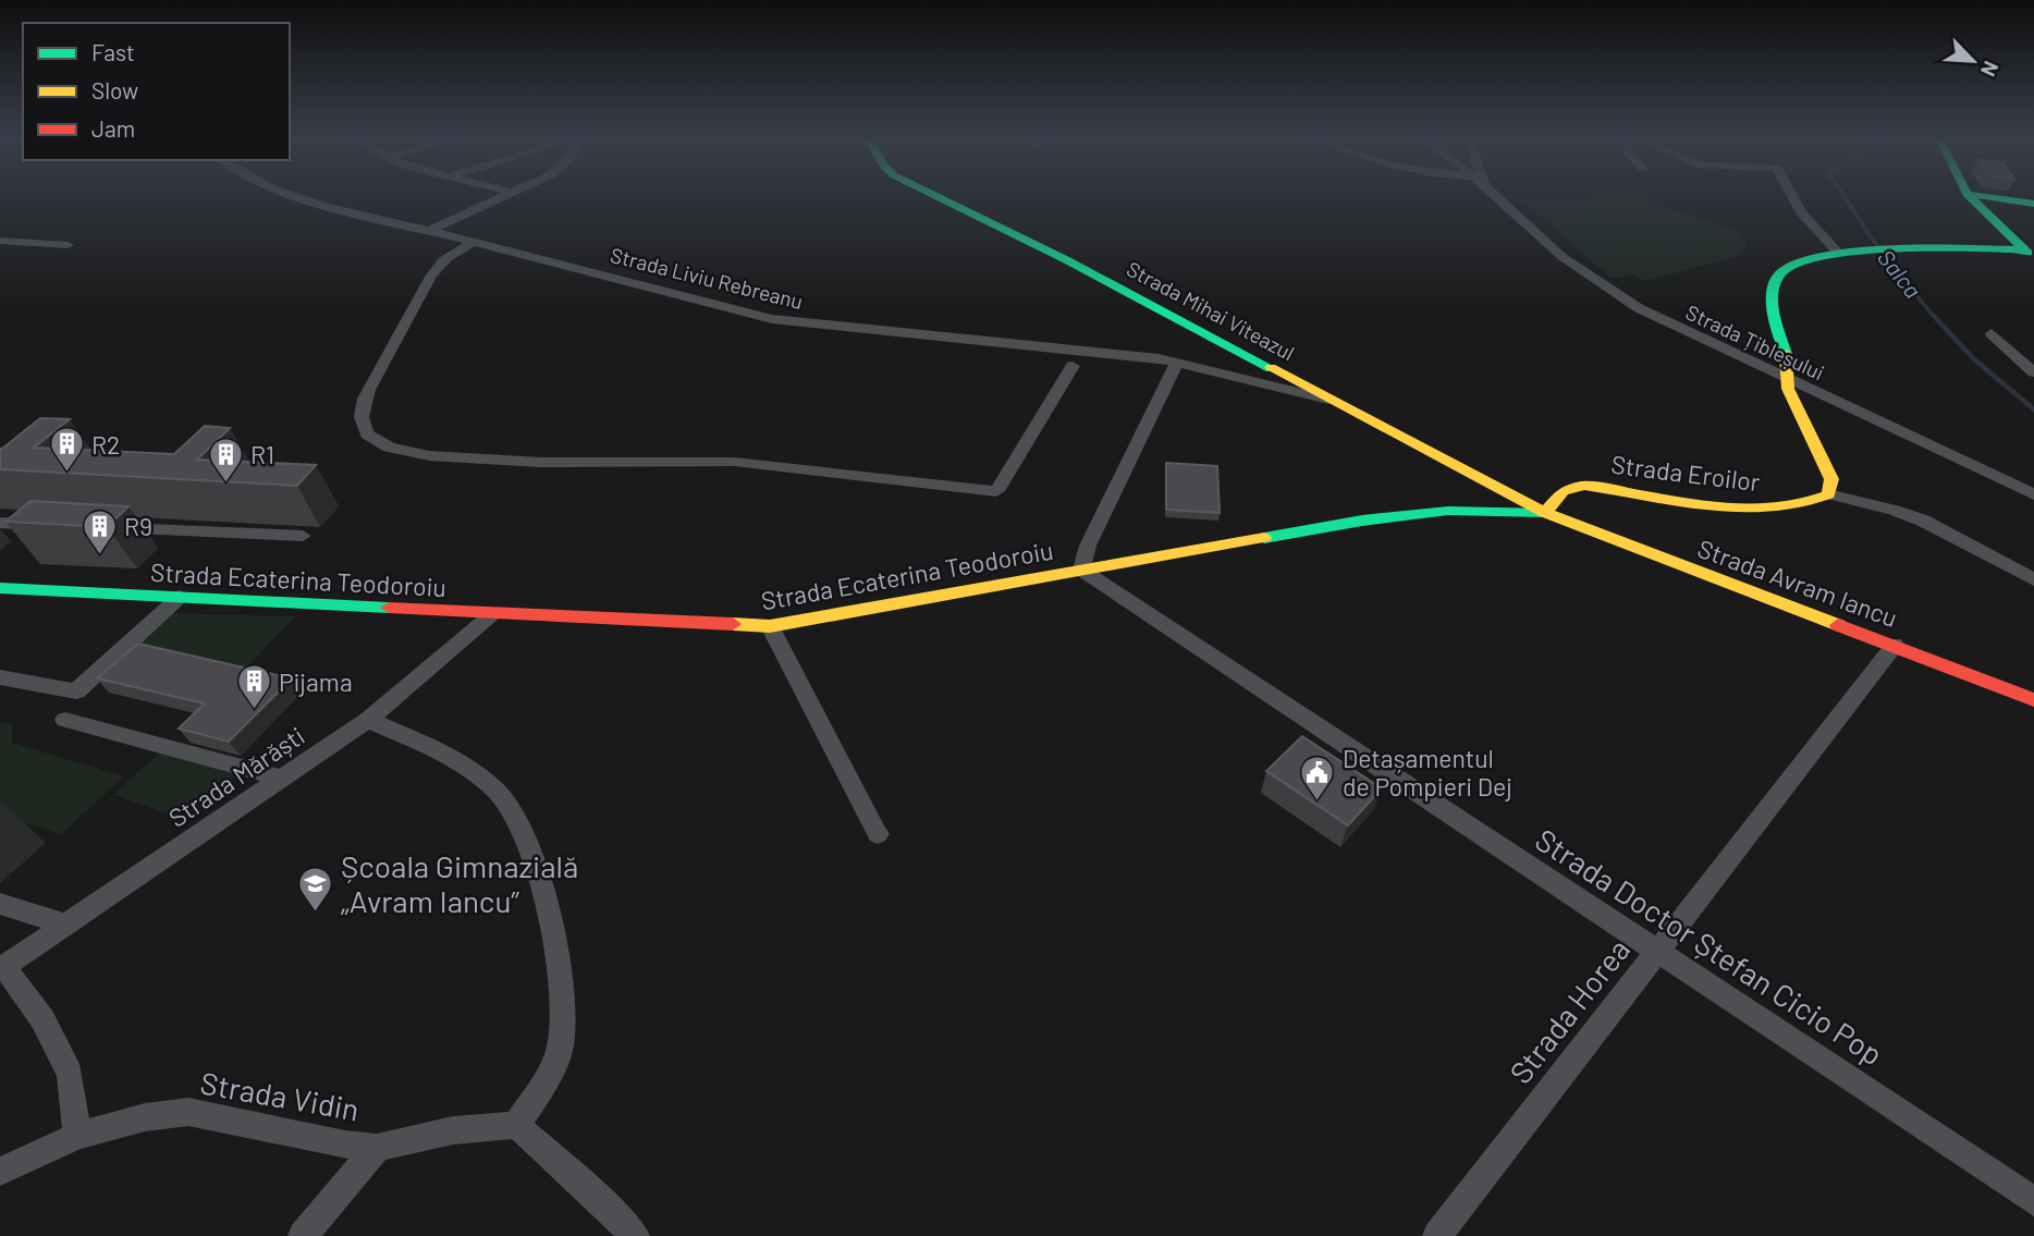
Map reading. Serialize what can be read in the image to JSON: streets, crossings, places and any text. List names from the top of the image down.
{
  "streets": {
    "main road": [
      "Strada Mihai Viteazul",
      "Strada Eroilor",
      "Strada Ecaterina Teodoroiu",
      "Strada Avram Iancu"
    ],
    "street": [
      "Strada Liviu Rebreanu",
      "Strada Țibleșului",
      "Strada Mărăști",
      "Strada Doctor Ștefan Cicio Pop",
      "Strada Horea",
      "Strada Vidin"
    ]
  },
  "crossings": [
    ["Strada Liviu Rebreanu", "Strada Mihai Viteazul"],
    ["Strada Mihai Viteazul", "Strada Eroilor"],
    ["Strada Mihai Viteazul", "Strada Ecaterina Teodoroiu"],
    ["Strada Mihai Viteazul", "Strada Avram Iancu"],
    ["Strada Eroilor", "Strada Ecaterina Teodoroiu"],
    ["Strada Eroilor", "Strada Avram Iancu"],
    ["Strada Ecaterina Teodoroiu", "Strada Avram Iancu"],
    ["Strada Ecaterina Teodoroiu", "Strada Mărăști"],
    ["Strada Ecaterina Teodoroiu", "Strada Doctor Ștefan Cicio Pop"],
    ["Strada Avram Iancu", "Strada Horea"],
    ["Strada Doctor Ștefan Cicio Pop", "Strada Horea"]
  ],
  "water": ["Salca"],
  "places": {
    "building": [
      "R2",
      "R1",
      "R9",
      "Pijama"
    ],
    "public building": ["Detașamentul de Pompieri Dej"],
    "school or university": ["Școala Gimnazială „Avram Iancu”"]
  },
  "legend": ["Fast", "Slow", "Jam"],
  "north": "bottom right"
}
